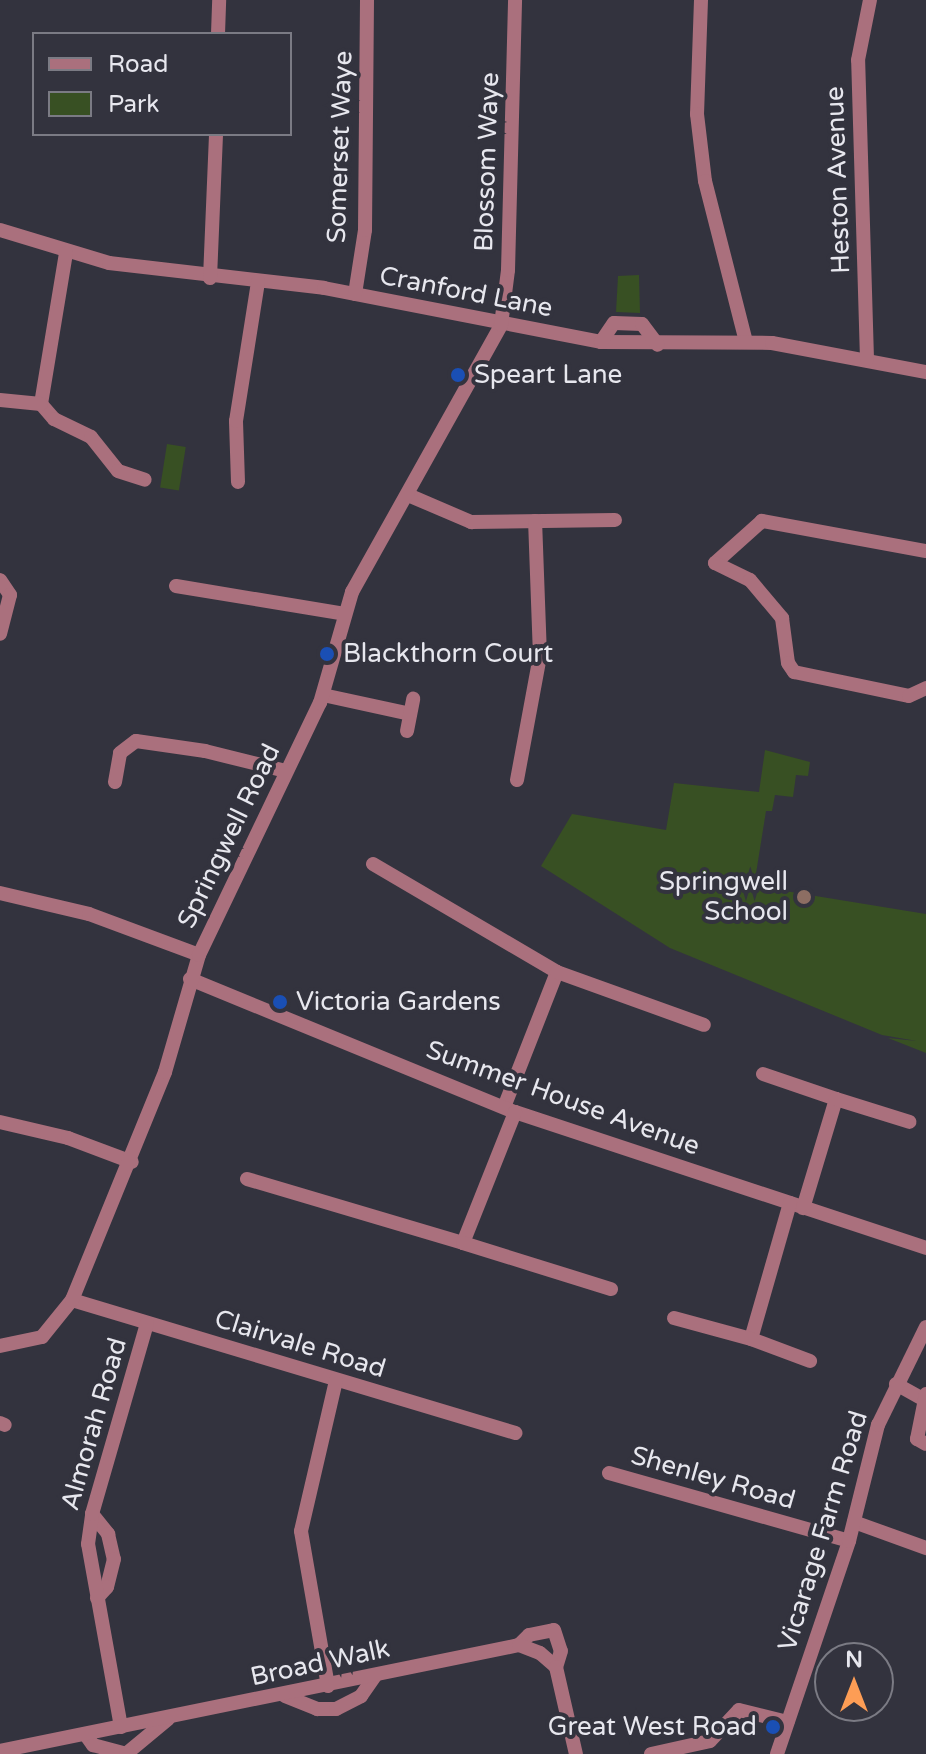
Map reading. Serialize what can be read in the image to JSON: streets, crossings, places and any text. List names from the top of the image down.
{
  "streets": {
    "street": [
      "Somerset Waye",
      "Blossom Waye",
      "Heston Avenue",
      "Cranford Lane",
      "Springwell Road",
      "Summer House Avenue",
      "Clairvale Road",
      "Almorah Road",
      "Shenley Road",
      "Vicarage Farm Road",
      "Broad Walk"
    ]
  },
  "crossings": [
    ["Somerset Waye", "Cranford Lane"],
    ["Blossom Waye", "Cranford Lane"],
    ["Blossom Waye", "Springwell Road"],
    ["Cranford Lane", "Springwell Road"],
    ["Springwell Road", "Summer House Avenue"],
    ["Springwell Road", "Clairvale Road"],
    ["Clairvale Road", "Almorah Road"],
    ["Almorah Road", "Broad Walk"],
    ["Shenley Road", "Vicarage Farm Road"]
  ],
  "places": [
    "Speart Lane",
    "Blackthorn Court",
    "Springwell School",
    "Victoria Gardens",
    "Great West Road"
  ],
  "legend": ["Road", "Park"],
  "north": "top"
}
